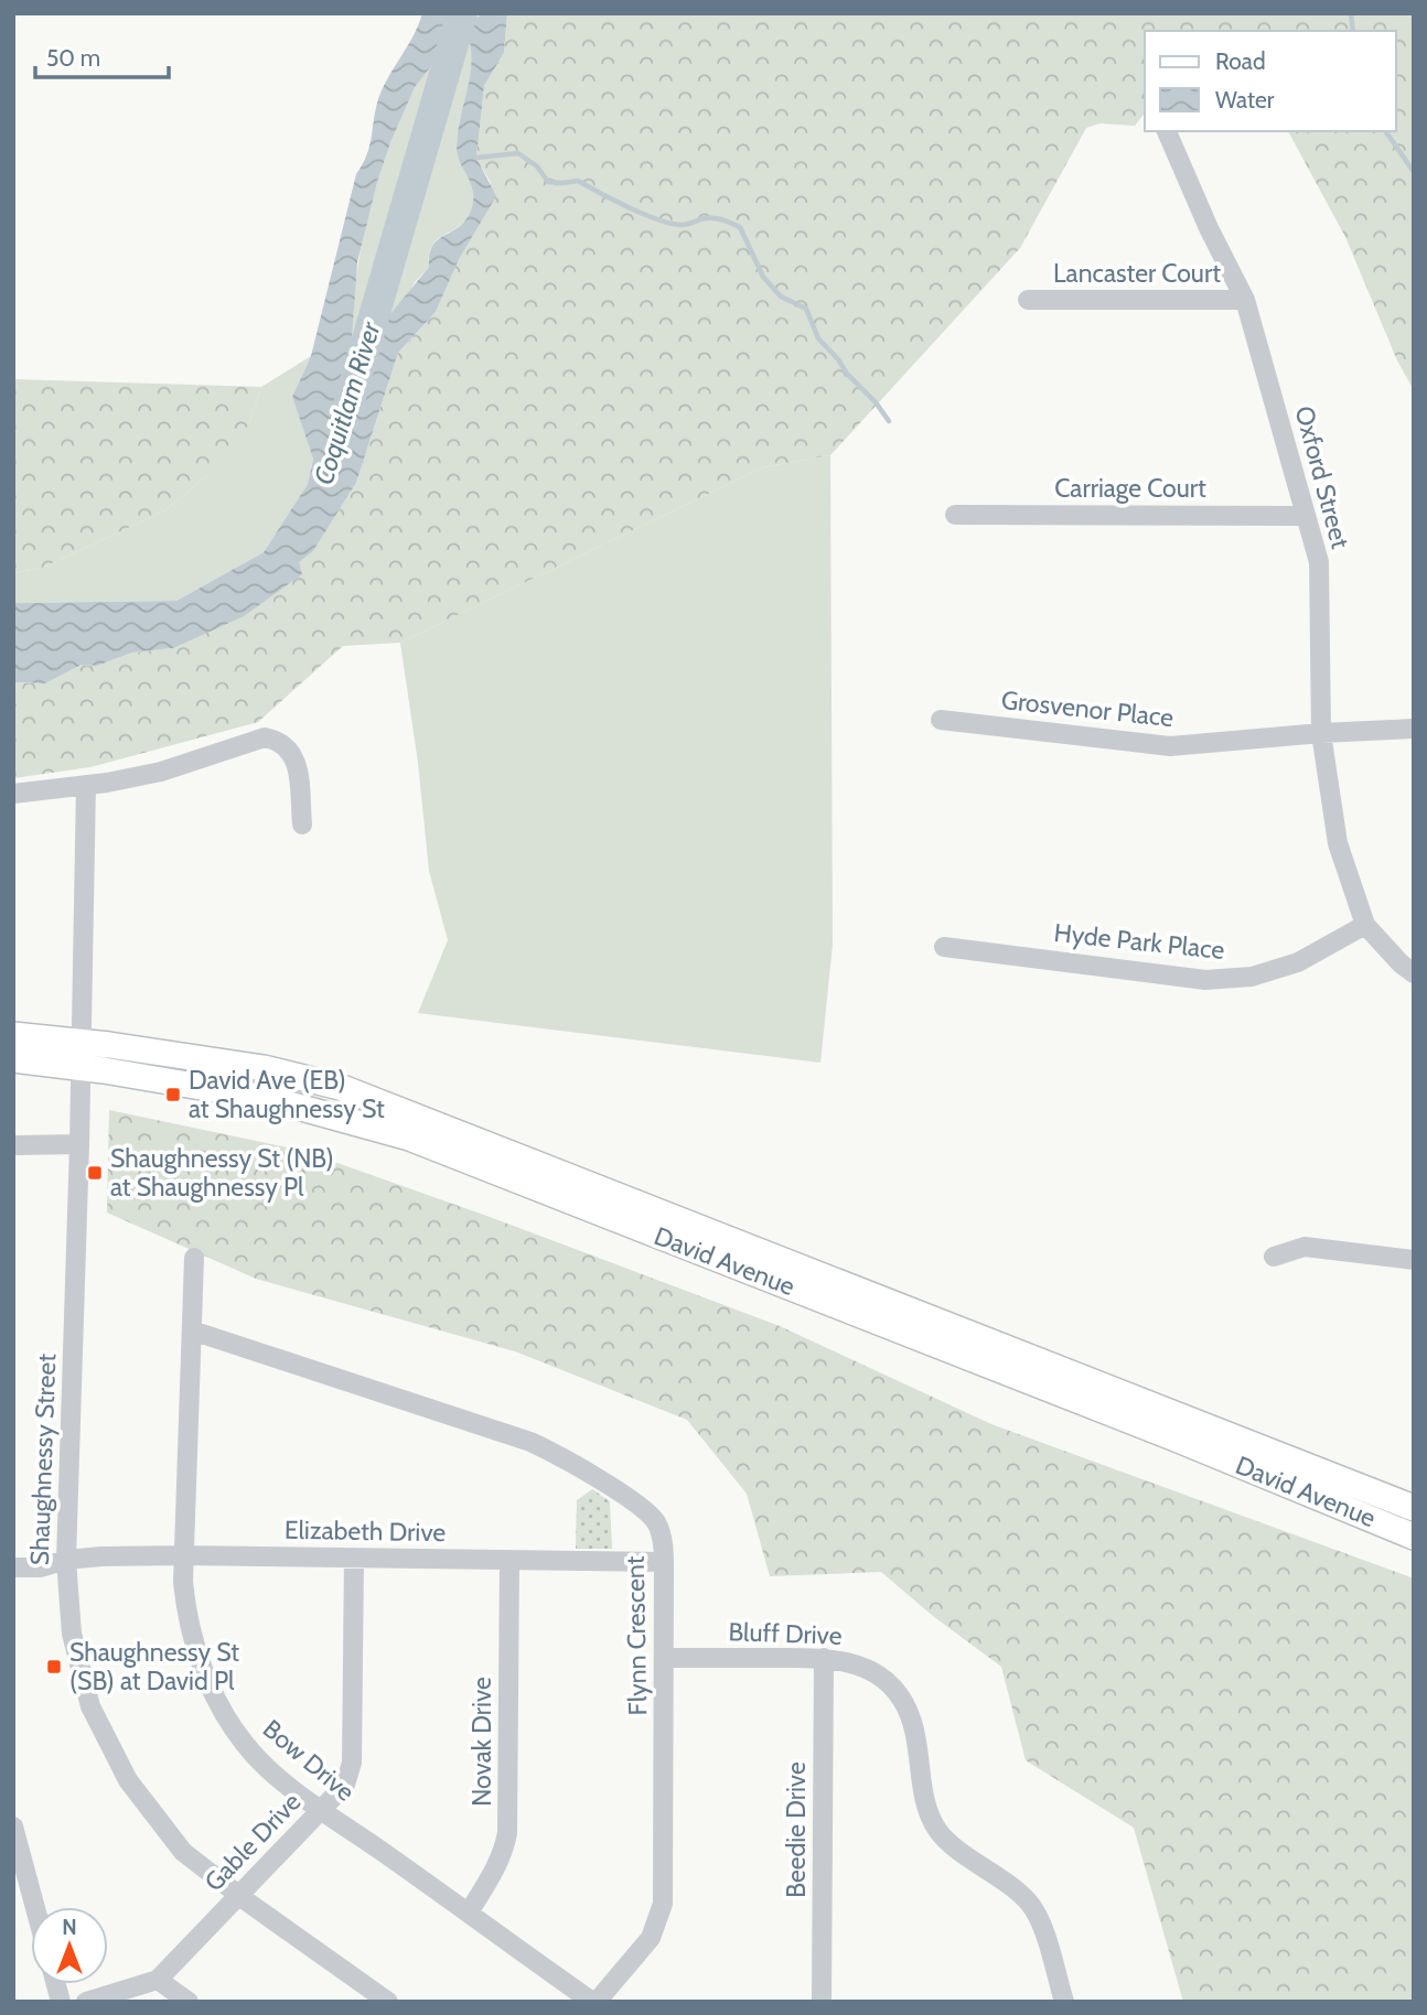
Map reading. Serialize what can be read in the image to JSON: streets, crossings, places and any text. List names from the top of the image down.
{
  "streets": {
    "main road": ["David Avenue"],
    "street": [
      "Lancaster Court",
      "Oxford Street",
      "Carriage Court",
      "Grosvenor Place",
      "Hyde Park Place",
      "Shaughnessy Street",
      "Elizabeth Drive",
      "Bluff Drive",
      "Flynn Crescent",
      "Novak Drive",
      "Bow Drive",
      "Beedie Drive",
      "Gable Drive"
    ]
  },
  "crossings": [
    ["Lancaster Court", "Oxford Street"],
    ["Oxford Street", "Carriage Court"],
    ["Oxford Street", "Grosvenor Place"],
    ["Oxford Street", "Hyde Park Place"],
    ["David Avenue", "Shaughnessy Street"],
    ["Shaughnessy Street", "Elizabeth Drive"],
    ["Shaughnessy Street", "Gable Drive"],
    ["Elizabeth Drive", "Flynn Crescent"],
    ["Elizabeth Drive", "Novak Drive"],
    ["Elizabeth Drive", "Bow Drive"],
    ["Elizabeth Drive", "Gable Drive"],
    ["Bluff Drive", "Flynn Crescent"],
    ["Bluff Drive", "Beedie Drive"],
    ["Flynn Crescent", "Bow Drive"],
    ["Novak Drive", "Bow Drive"],
    ["Bow Drive", "Gable Drive"]
  ],
  "water": ["Coquitlam River"],
  "places": {
    "transit": ["David Ave (EB) at Shaughnessy St", "Shaughnessy St (NB) at Shaughnessy Pl", "Shaughnessy St (SB) at David Pl"]
  },
  "legend": ["Road", "Water"],
  "scale_bar": "50 m",
  "north": "top"
}
